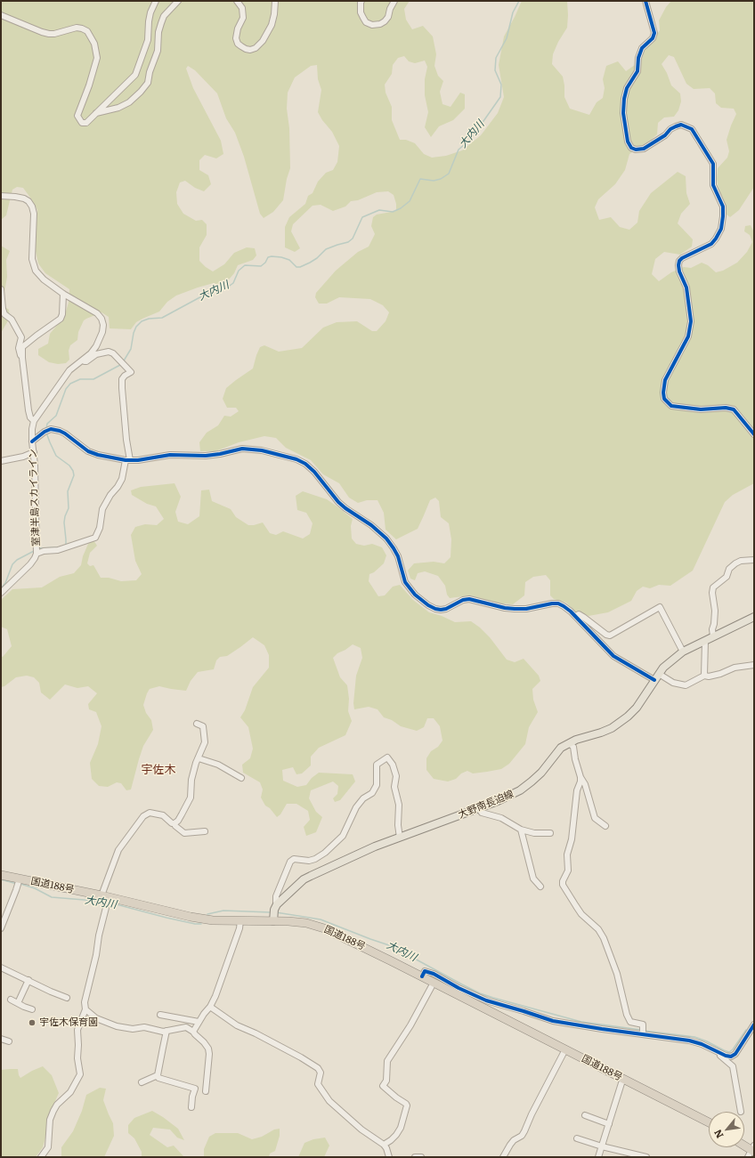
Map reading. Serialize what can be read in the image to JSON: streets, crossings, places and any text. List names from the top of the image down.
{
  "streets": {
    "highway": ["国道188号"],
    "main road": ["大野南長迫線"],
    "street": ["室津半島スカイライン"]
  },
  "crossings": [
    ["大野南長迫線", "国道188号"]
  ],
  "districts": ["宇佐木"],
  "water": ["大内川"],
  "places": ["宇佐木保育園"],
  "north": "bottom left"
}
